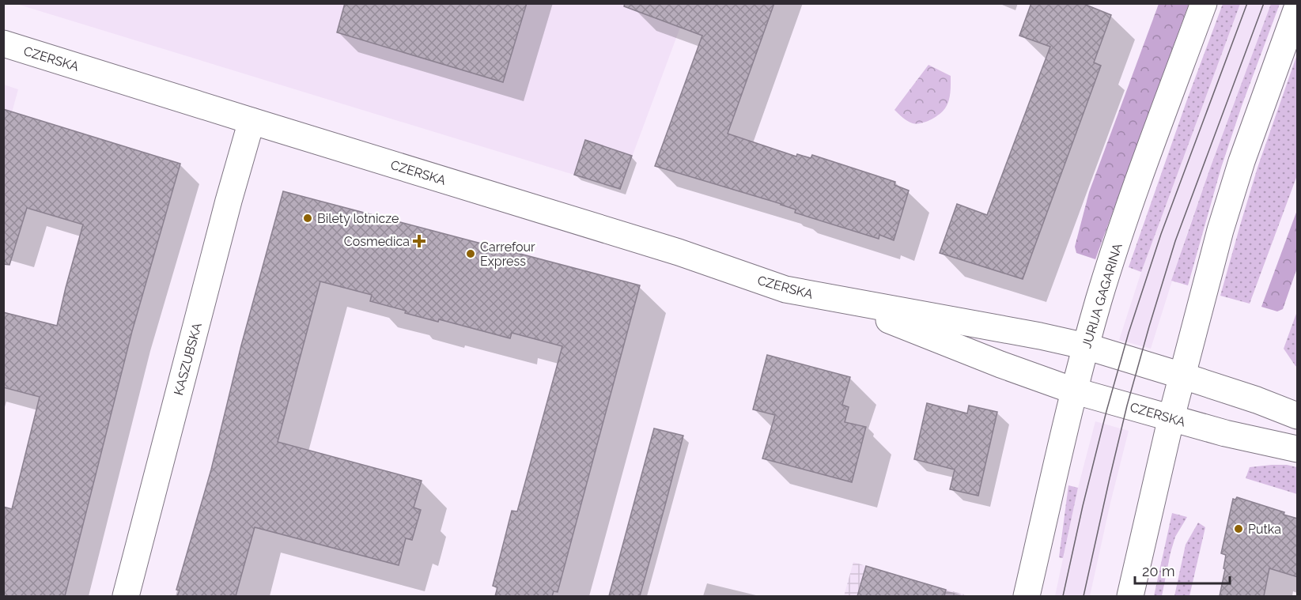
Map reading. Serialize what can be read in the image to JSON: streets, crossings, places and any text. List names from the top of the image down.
{
  "streets": {
    "street": ["CZERSKA", "JURIJA GAGARINA", "KASZUBSKA"]
  },
  "crossings": [
    ["CZERSKA", "JURIJA GAGARINA"],
    ["CZERSKA", "KASZUBSKA"]
  ],
  "places": {
    "other": ["Bilety lotnicze", "Carrefour Express", "Putka"],
    "health": ["Cosmedica"]
  },
  "scale_bar": "20 m"
}
